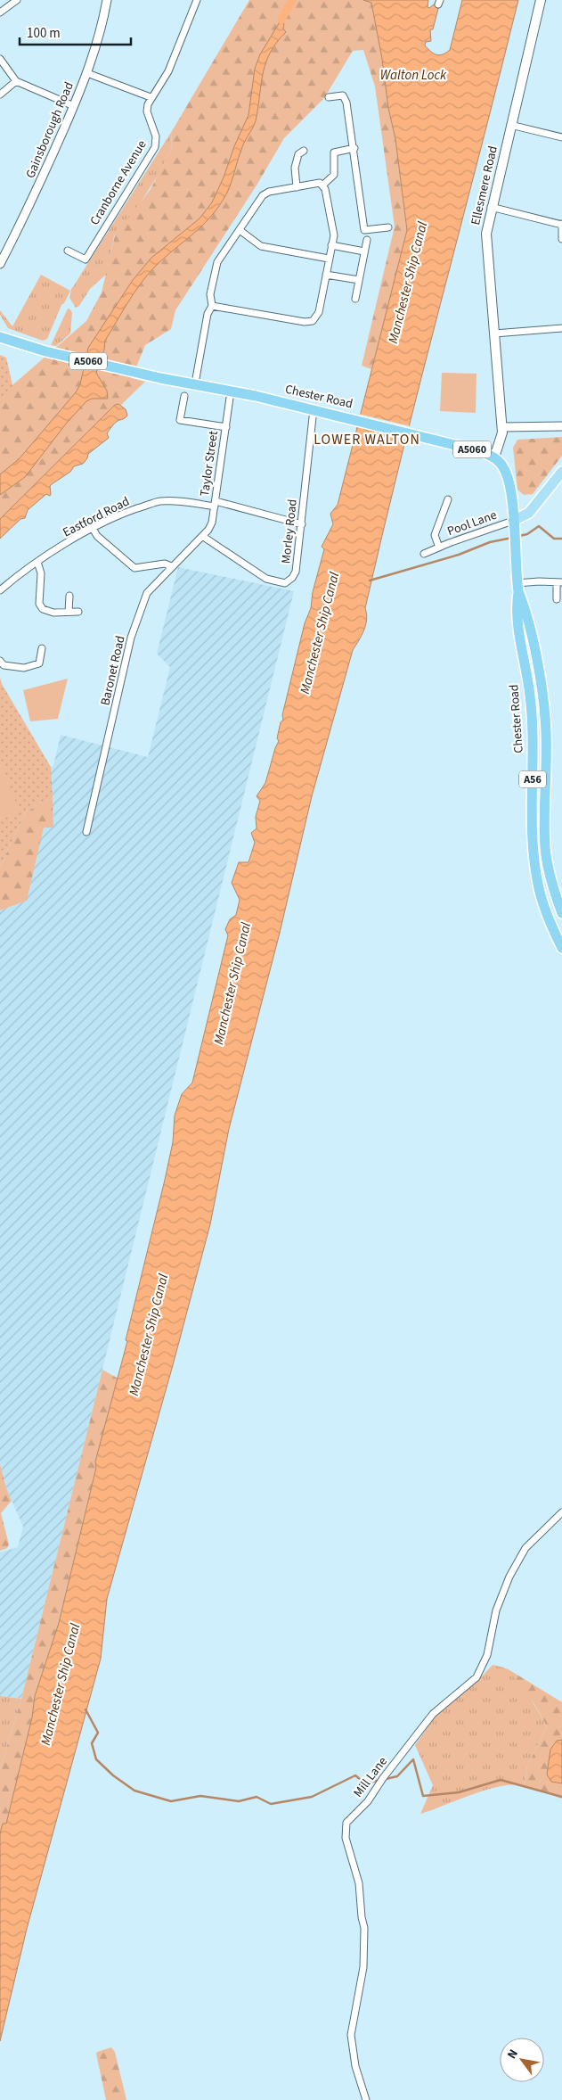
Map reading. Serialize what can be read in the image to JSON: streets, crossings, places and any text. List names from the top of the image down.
{
  "streets": {
    "highway": ["A5060", "Chester Road", "A56"],
    "main road": ["Ellesmere Road"],
    "street": [
      "Gainsborough Road",
      "Cranborne Avenue",
      "Taylor Street",
      "Eastford Road",
      "Pool Lane",
      "Morley Road",
      "Baronet Road",
      "Mill Lane"
    ]
  },
  "crossings": [
    ["Ellesmere Road", "Chester Road"],
    ["Chester Road", "Taylor Street"],
    ["Chester Road", "Pool Lane"],
    ["Chester Road", "Morley Road"],
    ["Taylor Street", "Eastford Road"],
    ["Taylor Street", "Morley Road"],
    ["Taylor Street", "Baronet Road"],
    ["Eastford Road", "Morley Road"],
    ["Morley Road", "Baronet Road"]
  ],
  "districts": ["LOWER WALTON"],
  "water": ["Walton Lock", "Manchester Ship Canal"],
  "scale_bar": "100 m",
  "north": "top left"
}
